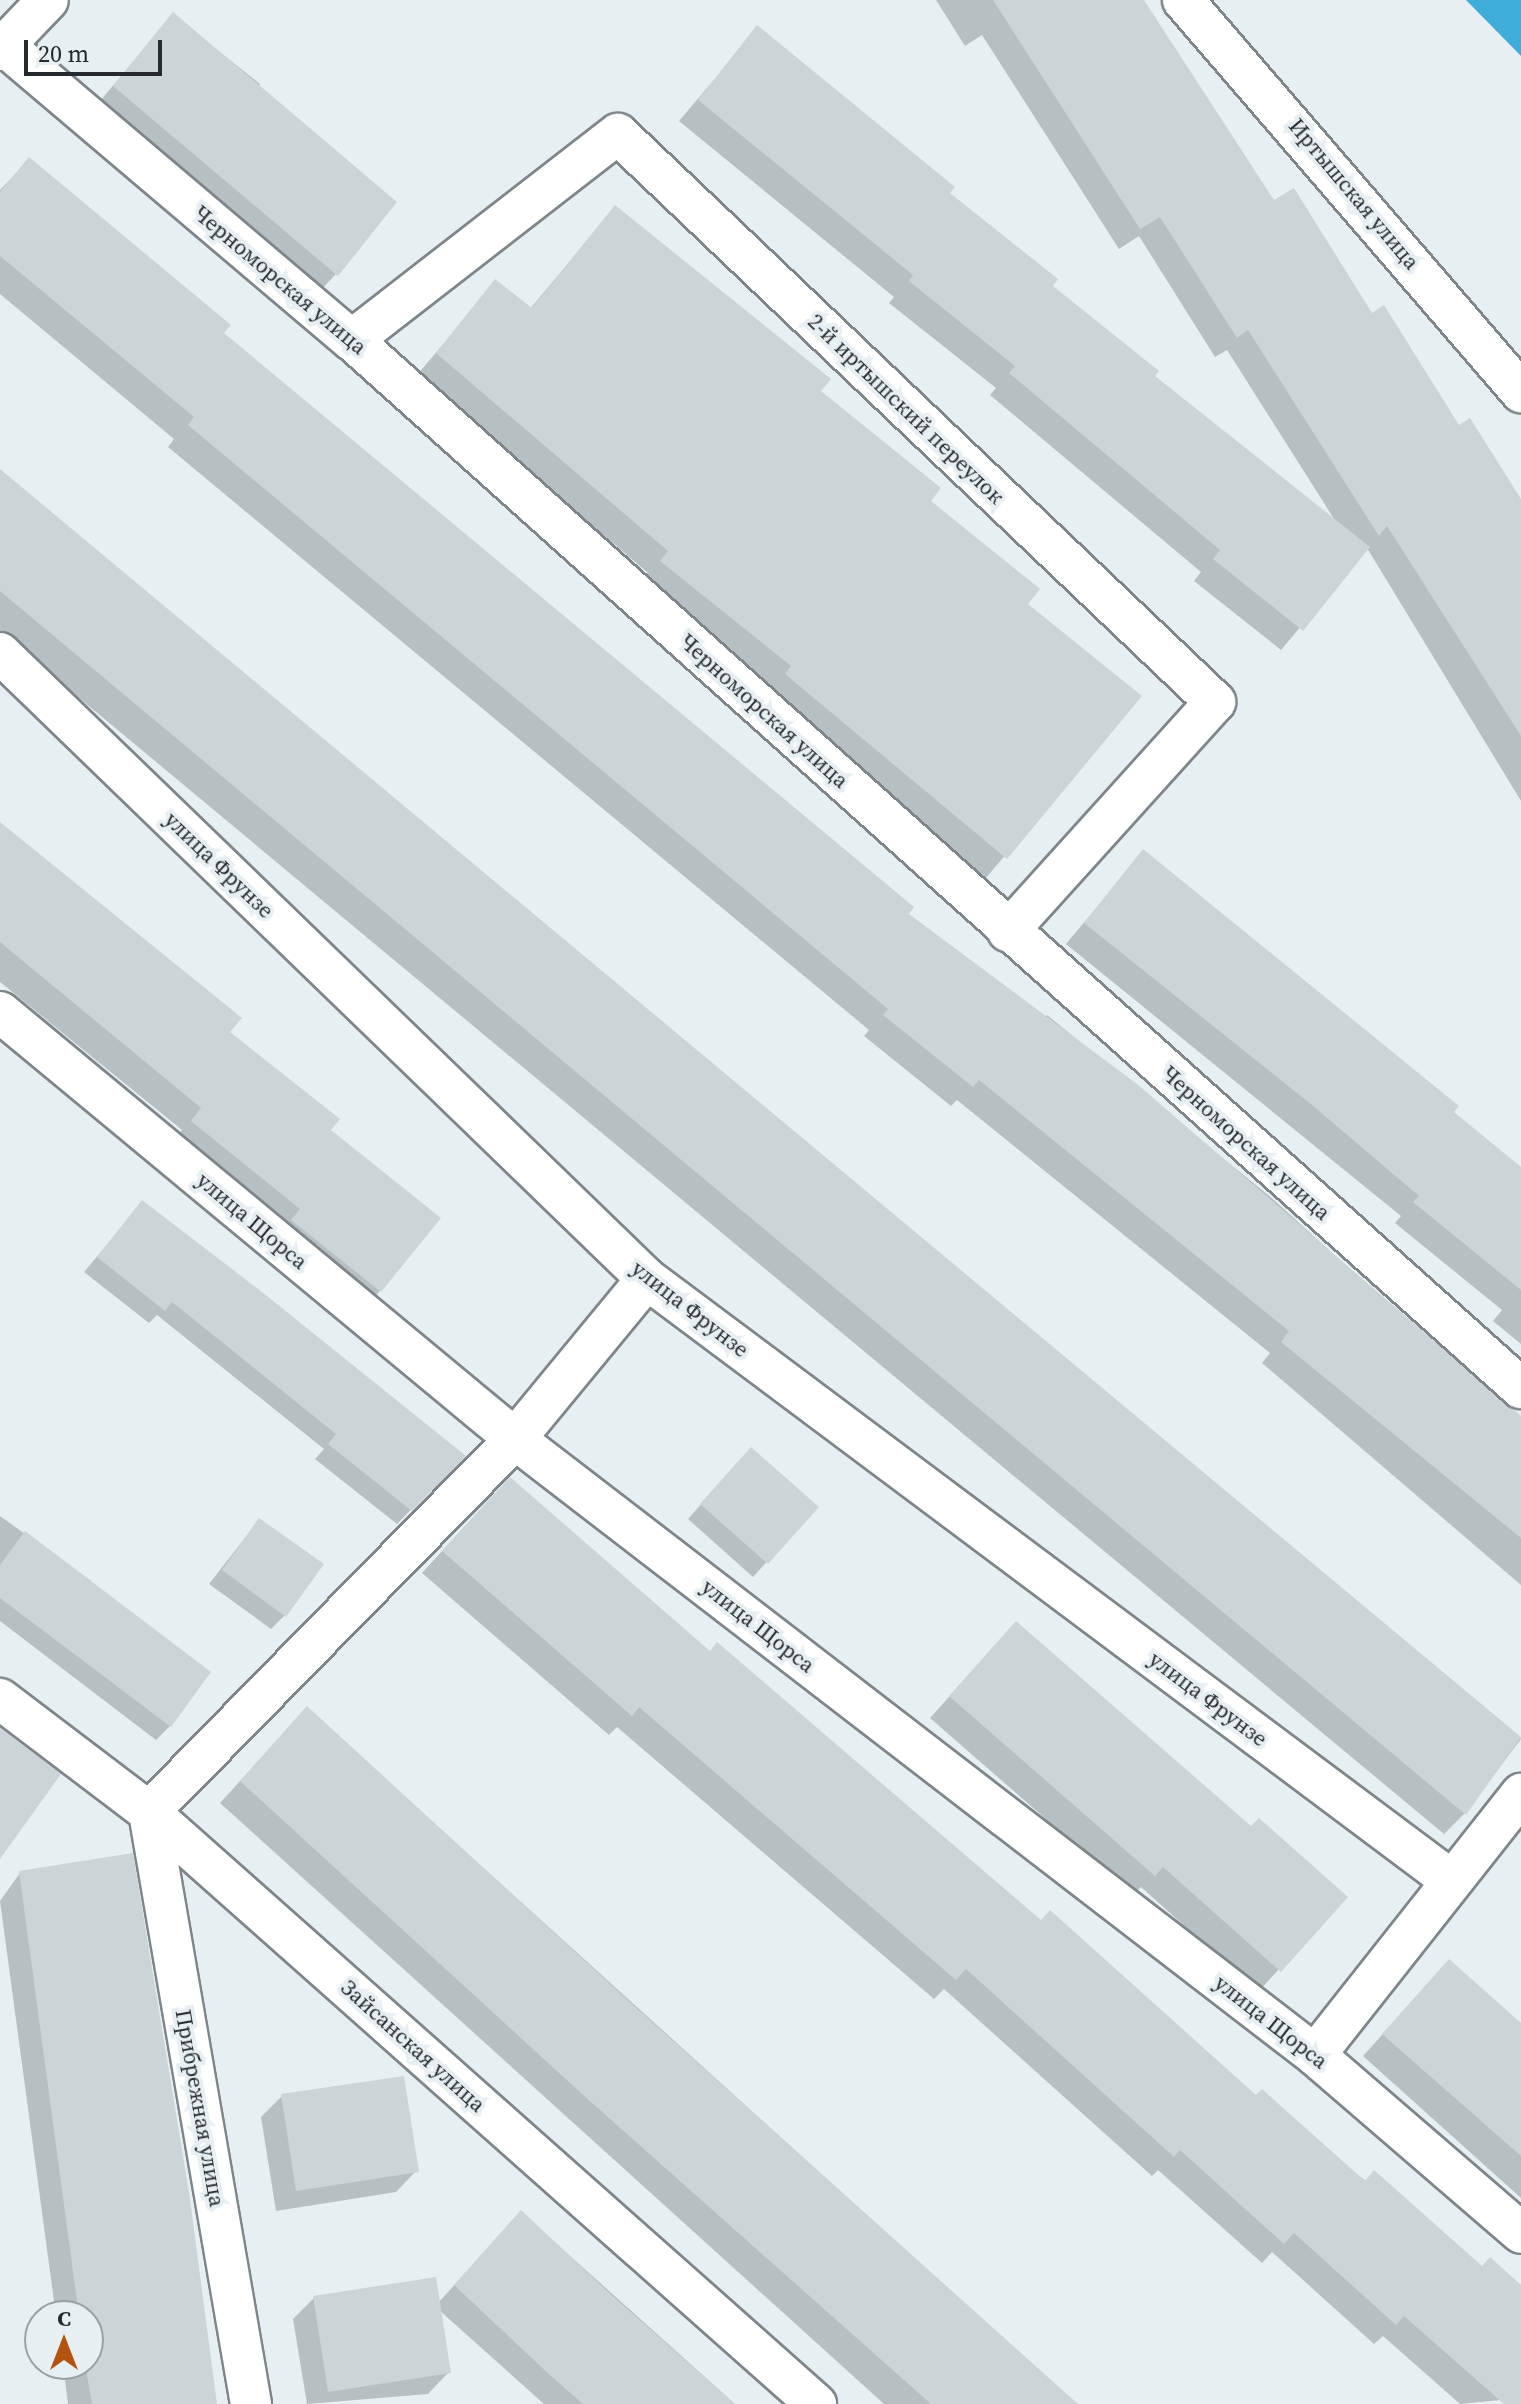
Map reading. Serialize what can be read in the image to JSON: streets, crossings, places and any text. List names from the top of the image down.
{
  "streets": {
    "street": [
      "Иртышская улица",
      "Черноморская улица",
      "2-й иртышский переулок",
      "улица Фрунзе",
      "улица Щорса",
      "Зайсанская улица",
      "Прибрежная улица"
    ]
  },
  "crossings": [
    ["Черноморская улица", "2-й иртышский переулок"],
    ["Зайсанская улица", "Прибрежная улица"]
  ],
  "scale_bar": "20 m",
  "north": "top"
}
